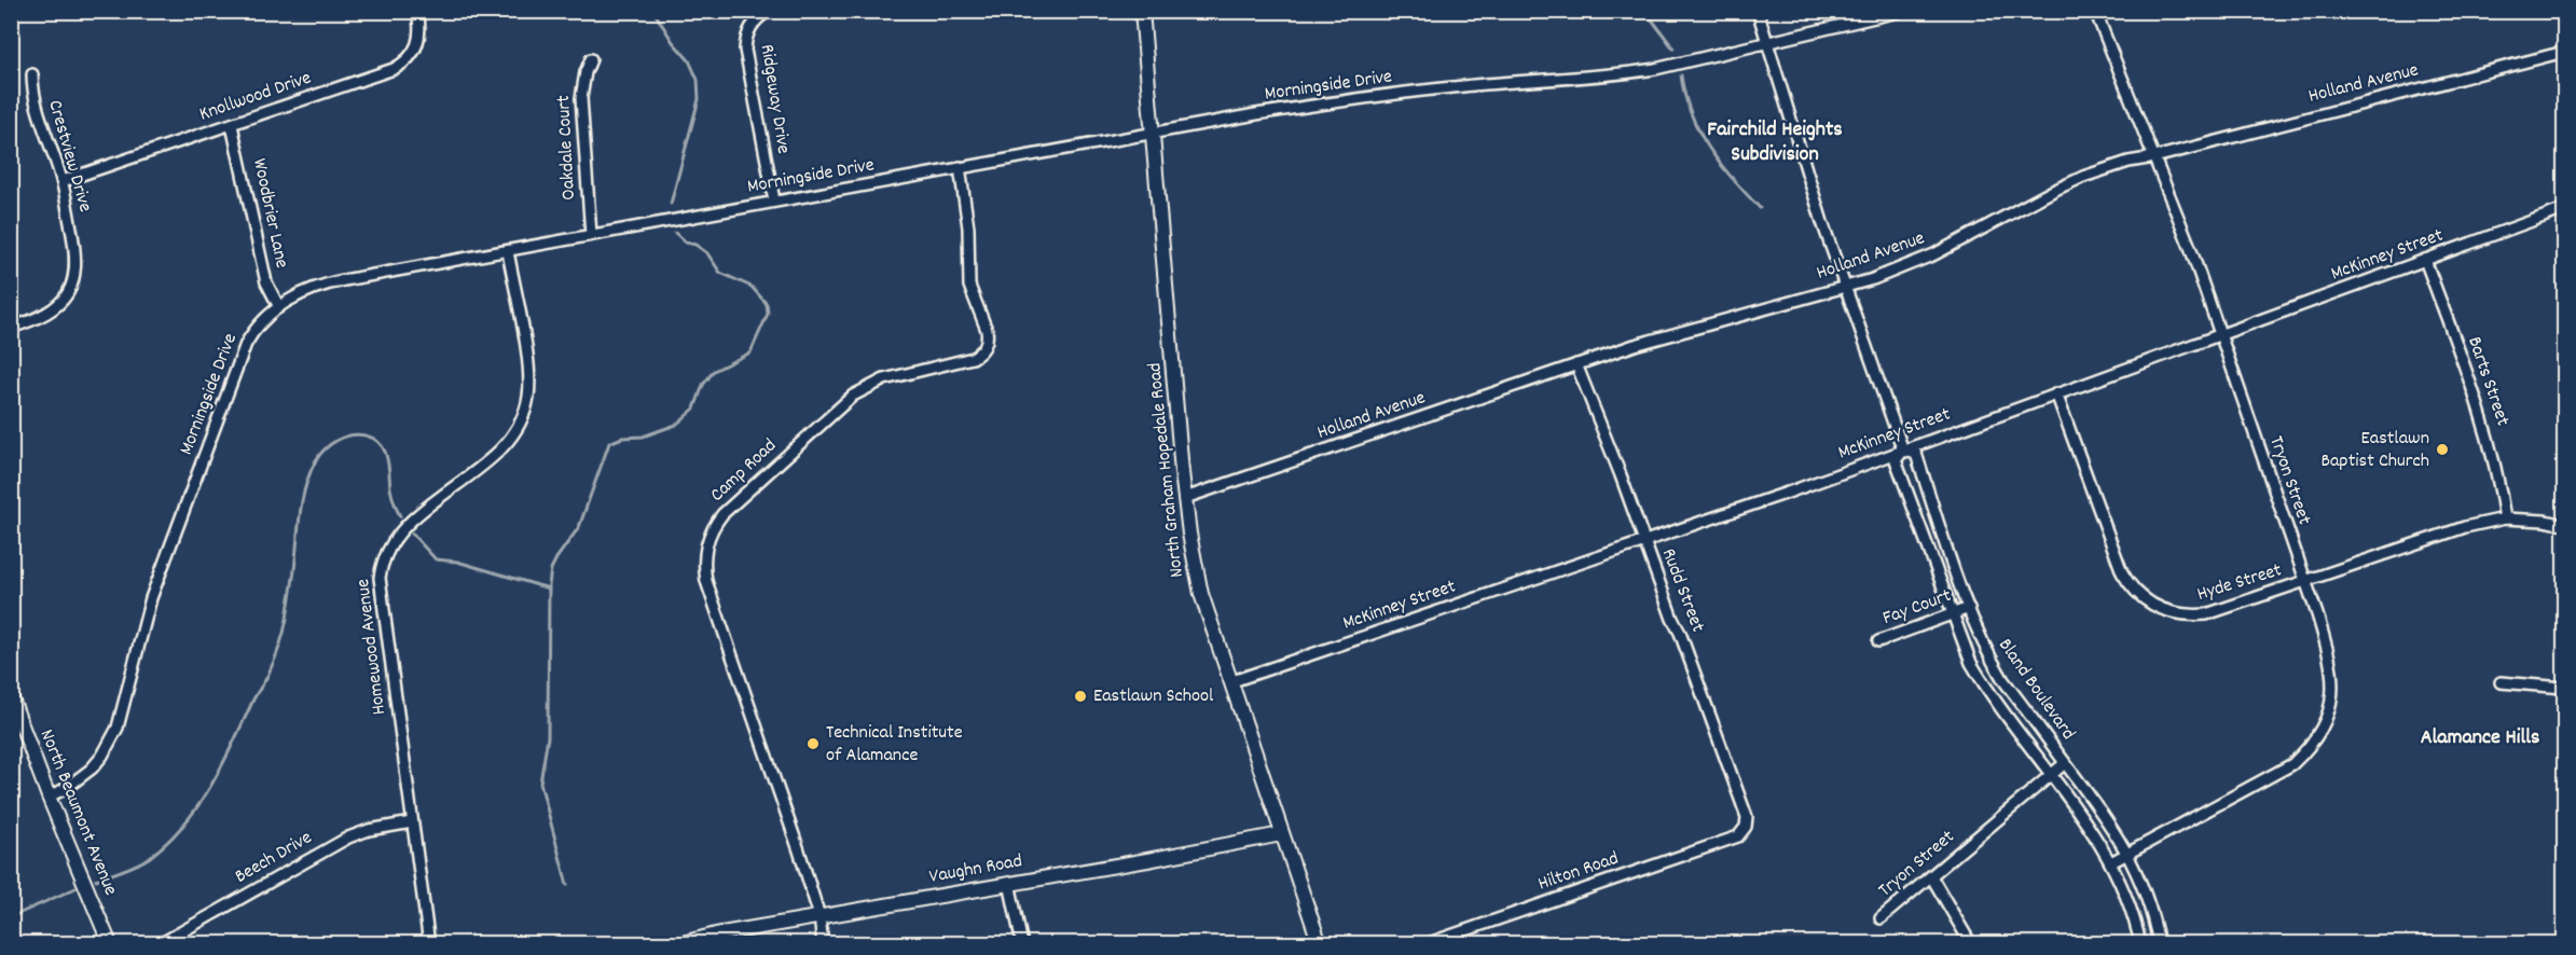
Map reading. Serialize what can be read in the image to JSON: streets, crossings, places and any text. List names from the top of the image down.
{
  "streets": {
    "street": [
      "Holland Avenue",
      "Morningside Drive",
      "Knollwood Drive",
      "Ridgeway Drive",
      "Oakdale Court",
      "Crestview Drive",
      "Woodbrier Lane",
      "McKinney Street",
      "Barts Street",
      "North Graham Hopedale Road",
      "Camp Road",
      "Tryon Street",
      "Hyde Street",
      "Rudd Street",
      "Fay Court",
      "Homewood Avenue",
      "Bland Boulevard",
      "North Beaumont Avenue",
      "Beech Drive",
      "Vaughn Road",
      "Hilton Road"
    ]
  },
  "crossings": [
    ["Holland Avenue", "North Graham Hopedale Road"],
    ["Holland Avenue", "Tryon Street"],
    ["Holland Avenue", "Rudd Street"],
    ["Holland Avenue", "Bland Boulevard"],
    ["Morningside Drive", "Ridgeway Drive"],
    ["Morningside Drive", "Oakdale Court"],
    ["Morningside Drive", "Woodbrier Lane"],
    ["Morningside Drive", "North Graham Hopedale Road"],
    ["Morningside Drive", "Camp Road"],
    ["Morningside Drive", "Homewood Avenue"],
    ["Morningside Drive", "Bland Boulevard"],
    ["Morningside Drive", "North Beaumont Avenue"],
    ["Knollwood Drive", "Crestview Drive"],
    ["Knollwood Drive", "Woodbrier Lane"],
    ["McKinney Street", "Barts Street"],
    ["McKinney Street", "North Graham Hopedale Road"],
    ["McKinney Street", "Tryon Street"],
    ["McKinney Street", "Hyde Street"],
    ["McKinney Street", "Rudd Street"],
    ["McKinney Street", "Bland Boulevard"],
    ["Barts Street", "Hyde Street"],
    ["North Graham Hopedale Road", "Vaughn Road"],
    ["Camp Road", "Vaughn Road"],
    ["Tryon Street", "Hyde Street"],
    ["Tryon Street", "Bland Boulevard"],
    ["Rudd Street", "Hilton Road"],
    ["Fay Court", "Bland Boulevard"],
    ["Homewood Avenue", "Beech Drive"]
  ],
  "districts": ["Fairchild Heights Subdivision", "Alamance Hills"],
  "places": ["Eastlawn Baptist Church", "Eastlawn School", "Technical Institute of Alamance"]
}
